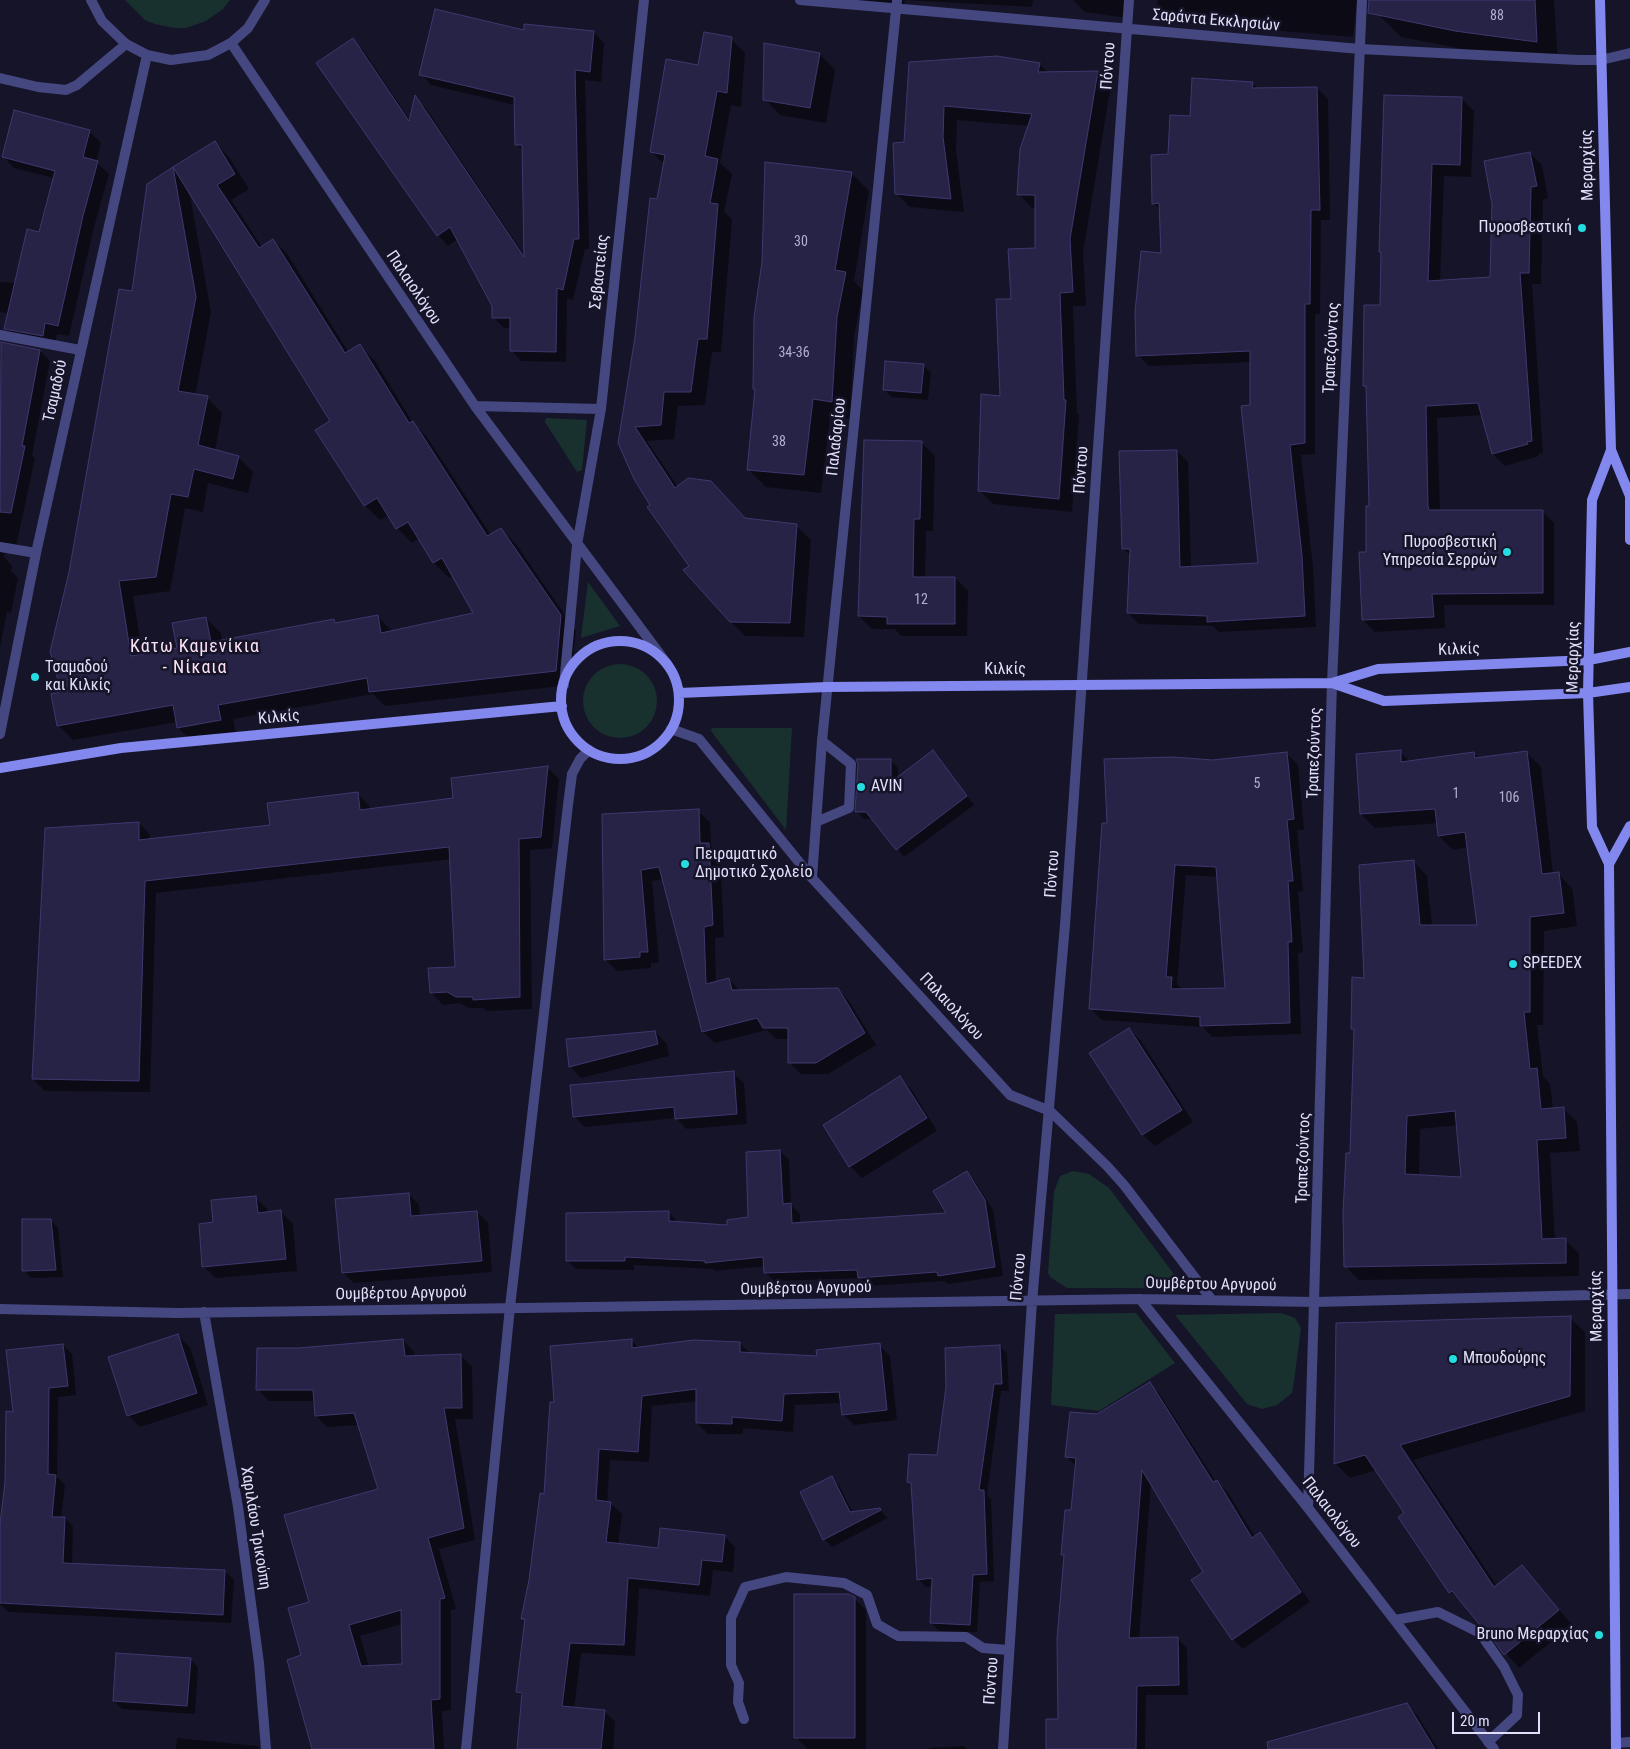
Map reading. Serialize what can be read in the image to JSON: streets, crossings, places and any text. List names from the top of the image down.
{
  "streets": {
    "main road": ["Μεραρχίας", "Κιλκίς"],
    "street": [
      "Σαράντα Εκκλησιών",
      "Πόντου",
      "Σεβαστείας",
      "Παλαιολόγου",
      "Τραπεζούντος",
      "Τσαμαδού",
      "Παλαδαρίου",
      "Ουμβέρτου Αργυρού",
      "Χαριλάου Τρικούπη"
    ]
  },
  "crossings": [
    ["Σαράντα Εκκλησιών", "Πόντου"],
    ["Σαράντα Εκκλησιών", "Μεραρχίας"],
    ["Σαράντα Εκκλησιών", "Τραπεζούντος"],
    ["Σαράντα Εκκλησιών", "Παλαδαρίου"],
    ["Πόντου", "Παλαιολόγου"],
    ["Πόντου", "Κιλκίς"],
    ["Πόντου", "Ουμβέρτου Αργυρού"],
    ["Μεραρχίας", "Κιλκίς"],
    ["Μεραρχίας", "Ουμβέρτου Αργυρού"],
    ["Σεβαστείας", "Παλαιολόγου"],
    ["Σεβαστείας", "Κιλκίς"],
    ["Παλαιολόγου", "Τραπεζούντος"],
    ["Παλαιολόγου", "Παλαδαρίου"],
    ["Παλαιολόγου", "Κιλκίς"],
    ["Παλαιολόγου", "Ουμβέρτου Αργυρού"],
    ["Τραπεζούντος", "Κιλκίς"],
    ["Τραπεζούντος", "Ουμβέρτου Αργυρού"],
    ["Παλαδαρίου", "Κιλκίς"],
    ["Ουμβέρτου Αργυρού", "Χαριλάου Τρικούπη"]
  ],
  "districts": ["Κάτω Καμενίκια - Νίκαια"],
  "places": [
    "Πυροσβεστική",
    "Πυροσβεστική Υπηρεσία Σερρών",
    "Τσαμαδού και Κιλκίς",
    "AVIN",
    "Πειραματικό Δημοτικό Σχολείο",
    "SPEEDEX",
    "Μπουδούρης",
    "Bruno Μεραρχίας"
  ],
  "house_numbers": [
    "88",
    "30",
    "34-36",
    "38",
    "12",
    "5",
    "1",
    "106"
  ],
  "scale_bar": "20 m"
}
